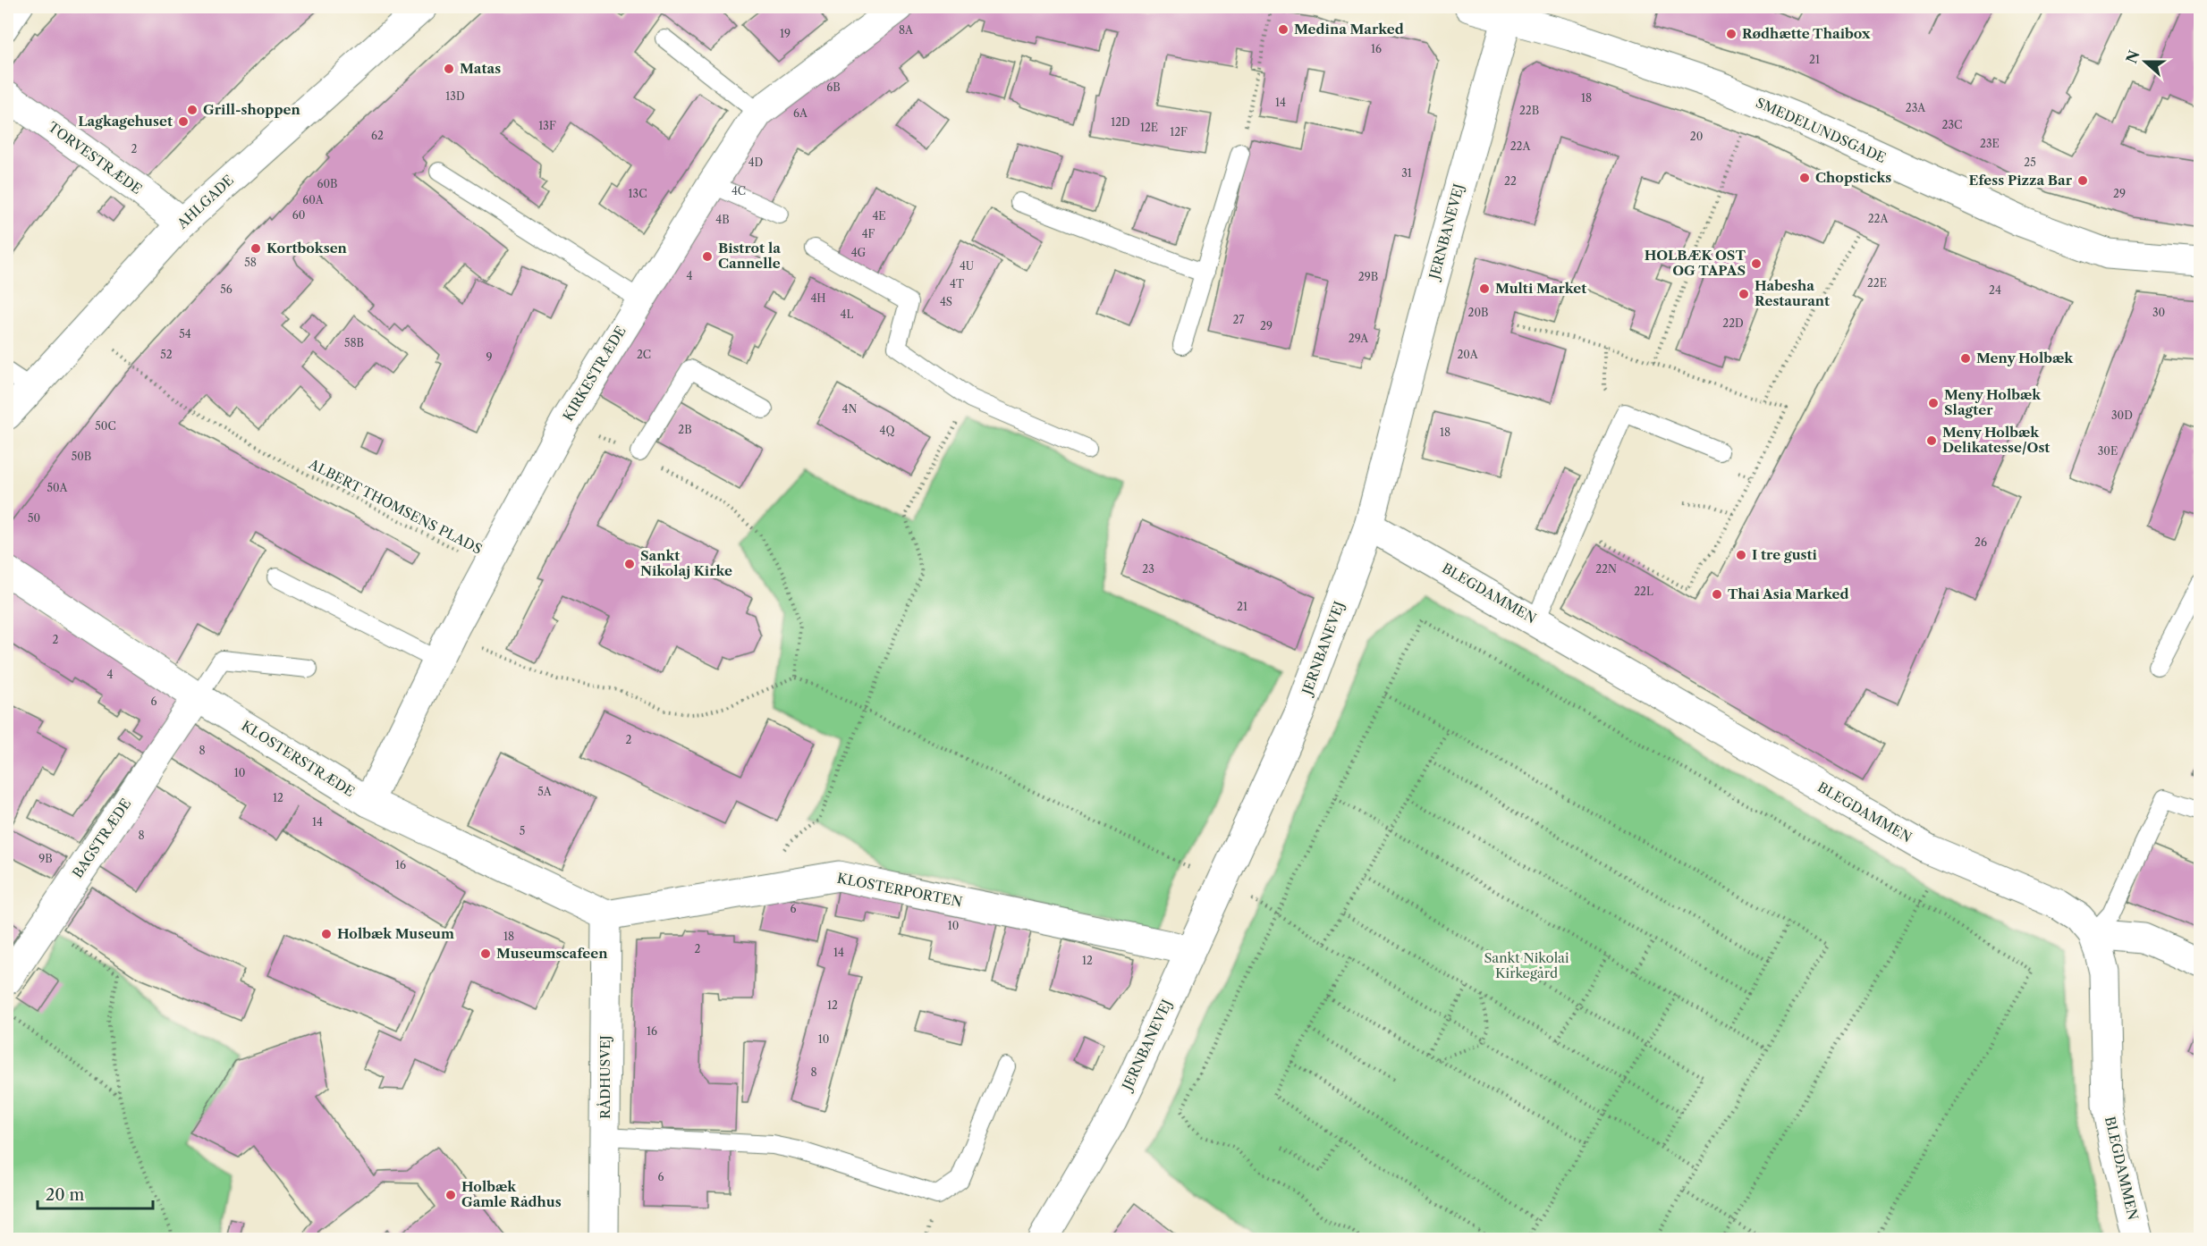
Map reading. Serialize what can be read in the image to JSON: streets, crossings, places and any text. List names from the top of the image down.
{
  "streets": {
    "street": [
      "SMEDELUNDSGADE",
      "TORVESTRÆDE",
      "AHLGADE",
      "JERNBANEVEJ",
      "KIRKESTRÆDE",
      "BLEGDAMMEN",
      "KLOSTERSTRÆDE",
      "BAGSTRÆDE",
      "KLOSTERPORTEN",
      "RÅDHUSVEJ"
    ],
    "path": ["ALBERT THOMSENS PLADS"]
  },
  "crossings": [
    ["SMEDELUNDSGADE", "JERNBANEVEJ"],
    ["TORVESTRÆDE", "AHLGADE"],
    ["AHLGADE", "ALBERT THOMSENS PLADS"],
    ["JERNBANEVEJ", "BLEGDAMMEN"],
    ["JERNBANEVEJ", "KLOSTERPORTEN"],
    ["KIRKESTRÆDE", "ALBERT THOMSENS PLADS"],
    ["KIRKESTRÆDE", "KLOSTERSTRÆDE"],
    ["KLOSTERSTRÆDE", "BAGSTRÆDE"],
    ["KLOSTERSTRÆDE", "KLOSTERPORTEN"],
    ["KLOSTERSTRÆDE", "RÅDHUSVEJ"],
    ["KLOSTERPORTEN", "RÅDHUSVEJ"]
  ],
  "parks": ["Sankt Nikolai Kirkegård"],
  "places": [
    "Medina Marked",
    "Rødhætte Thaibox",
    "Matas",
    "Grill-shoppen",
    "Lagkagehuset",
    "Chopsticks",
    "Efess Pizza Bar",
    "Kortboksen",
    "Bistrot la Cannelle",
    "HOLBÆK OST OG TAPAS",
    "Multi Market",
    "Habesha Restaurant",
    "Meny Holbæk",
    "Meny Holbæk Slagter",
    "Meny Holbæk Delikatesse/Ost",
    "I tre gusti",
    "Sankt Nikolaj Kirke",
    "Thai Asia Marked",
    "Holbæk Museum",
    "Museumscafeen",
    "Holbæk Gamle Rådhus"
  ],
  "house_numbers": [
    "8A",
    "19",
    "16",
    "21",
    "6B",
    "13D",
    "18",
    "14",
    "23A",
    "22B",
    "6A",
    "12D",
    "23C",
    "13F",
    "12E",
    "12F",
    "62",
    "20",
    "23E",
    "22A",
    "2",
    "4D",
    "25",
    "31",
    "22",
    "60B",
    "4C",
    "13C",
    "29",
    "60A",
    "60",
    "4E",
    "22A",
    "4B",
    "4F",
    "4G",
    "58",
    "4U",
    "4",
    "29B",
    "22E",
    "4T",
    "56",
    "24",
    "4H",
    "4S",
    "20B",
    "30",
    "4L",
    "27",
    "22D",
    "29",
    "54",
    "29A",
    "58B",
    "52",
    "2C",
    "20A",
    "9",
    "4N",
    "30D",
    "50C",
    "2B",
    "4Q",
    "18",
    "30E",
    "50B",
    "50A",
    "50",
    "26",
    "23",
    "22N",
    "22L",
    "21",
    "2",
    "4",
    "6",
    "2",
    "8",
    "10",
    "5A",
    "12",
    "14",
    "5",
    "8",
    "9B",
    "16",
    "6",
    "10",
    "18",
    "2",
    "14",
    "12",
    "12",
    "16",
    "10",
    "8",
    "6"
  ],
  "scale_bar": "20 m",
  "north": "left"
}
